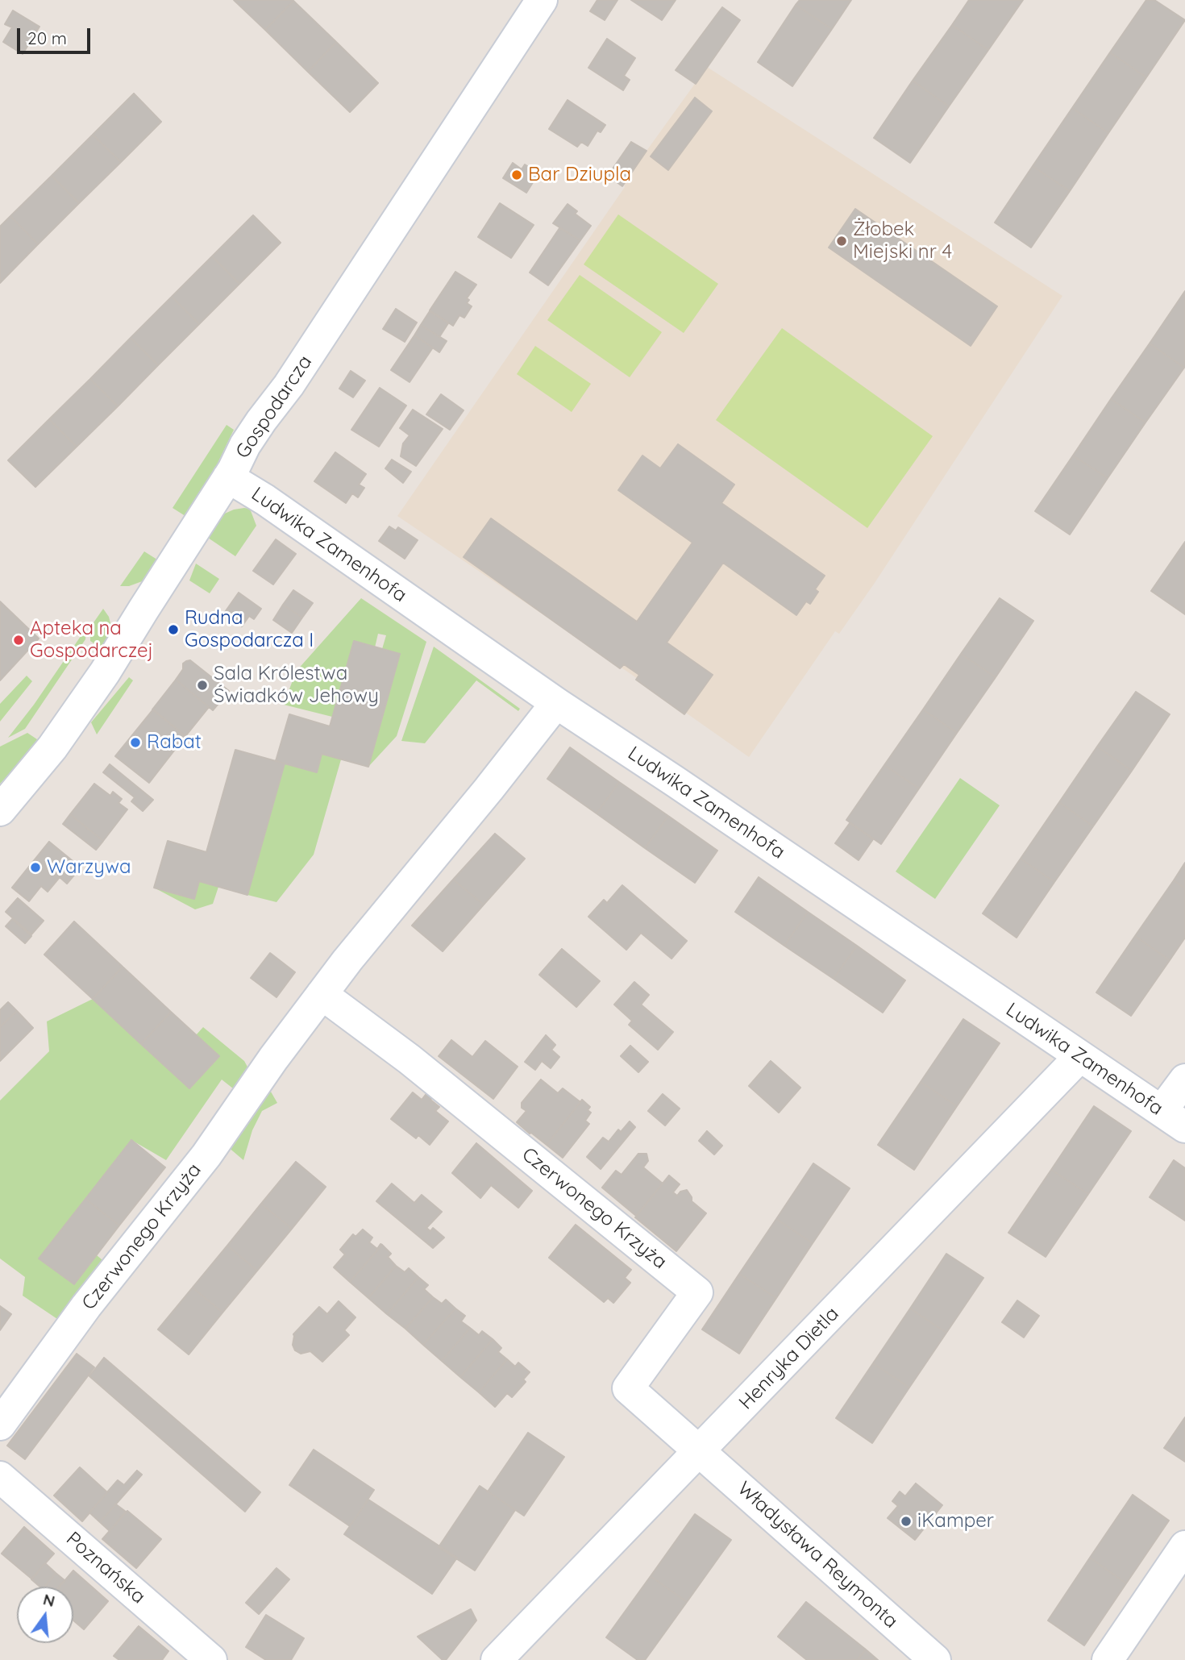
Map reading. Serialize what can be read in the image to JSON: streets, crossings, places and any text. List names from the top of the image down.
{
  "streets": {
    "street": [
      "Gospodarcza",
      "Ludwika Zamenhofa",
      "Czerwonego Krzyża",
      "Henryka Dietla",
      "Władysława Reymonta",
      "Poznańska"
    ]
  },
  "crossings": [
    ["Gospodarcza", "Ludwika Zamenhofa"],
    ["Ludwika Zamenhofa", "Czerwonego Krzyża"],
    ["Ludwika Zamenhofa", "Henryka Dietla"],
    ["Czerwonego Krzyża", "Henryka Dietla"],
    ["Czerwonego Krzyża", "Władysława Reymonta"],
    ["Henryka Dietla", "Władysława Reymonta"]
  ],
  "places": [
    "Bar Dziupla",
    "Żłobek Miejski nr 4",
    "Rudna Gospodarcza I",
    "Apteka na Gospodarczej",
    "Sala Królestwa Świadków Jehowy",
    "Rabat",
    "Warzywa",
    "iKamper"
  ],
  "scale_bar": "20 m",
  "north": "top"
}
